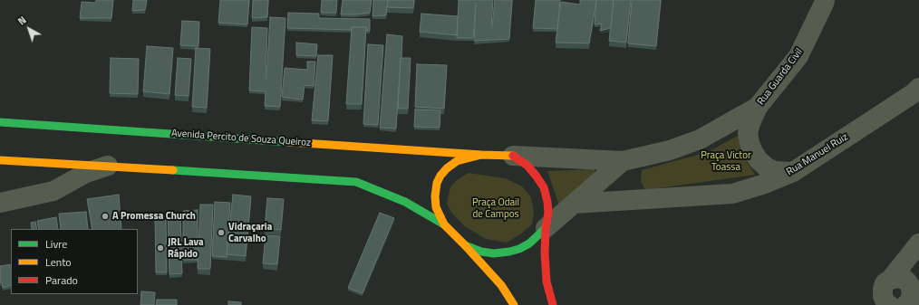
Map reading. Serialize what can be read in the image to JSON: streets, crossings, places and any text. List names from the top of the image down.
{
  "streets": {
    "main road": ["Avenida Percito de Souza Queiroz"],
    "street": ["Rua Guarda Civil", "Rua Manuel Ruiz"]
  },
  "crossings": [
    ["Rua Guarda Civil", "Rua Manuel Ruiz"]
  ],
  "parks": ["Praça Victor Toassa", "Praça Odail de Campos"],
  "places": ["A Promessa Church", "Vidraçaria Carvalho", "JRL Lava Rápido"],
  "legend": ["Livre", "Lento", "Parado"],
  "north": "top left"
}
